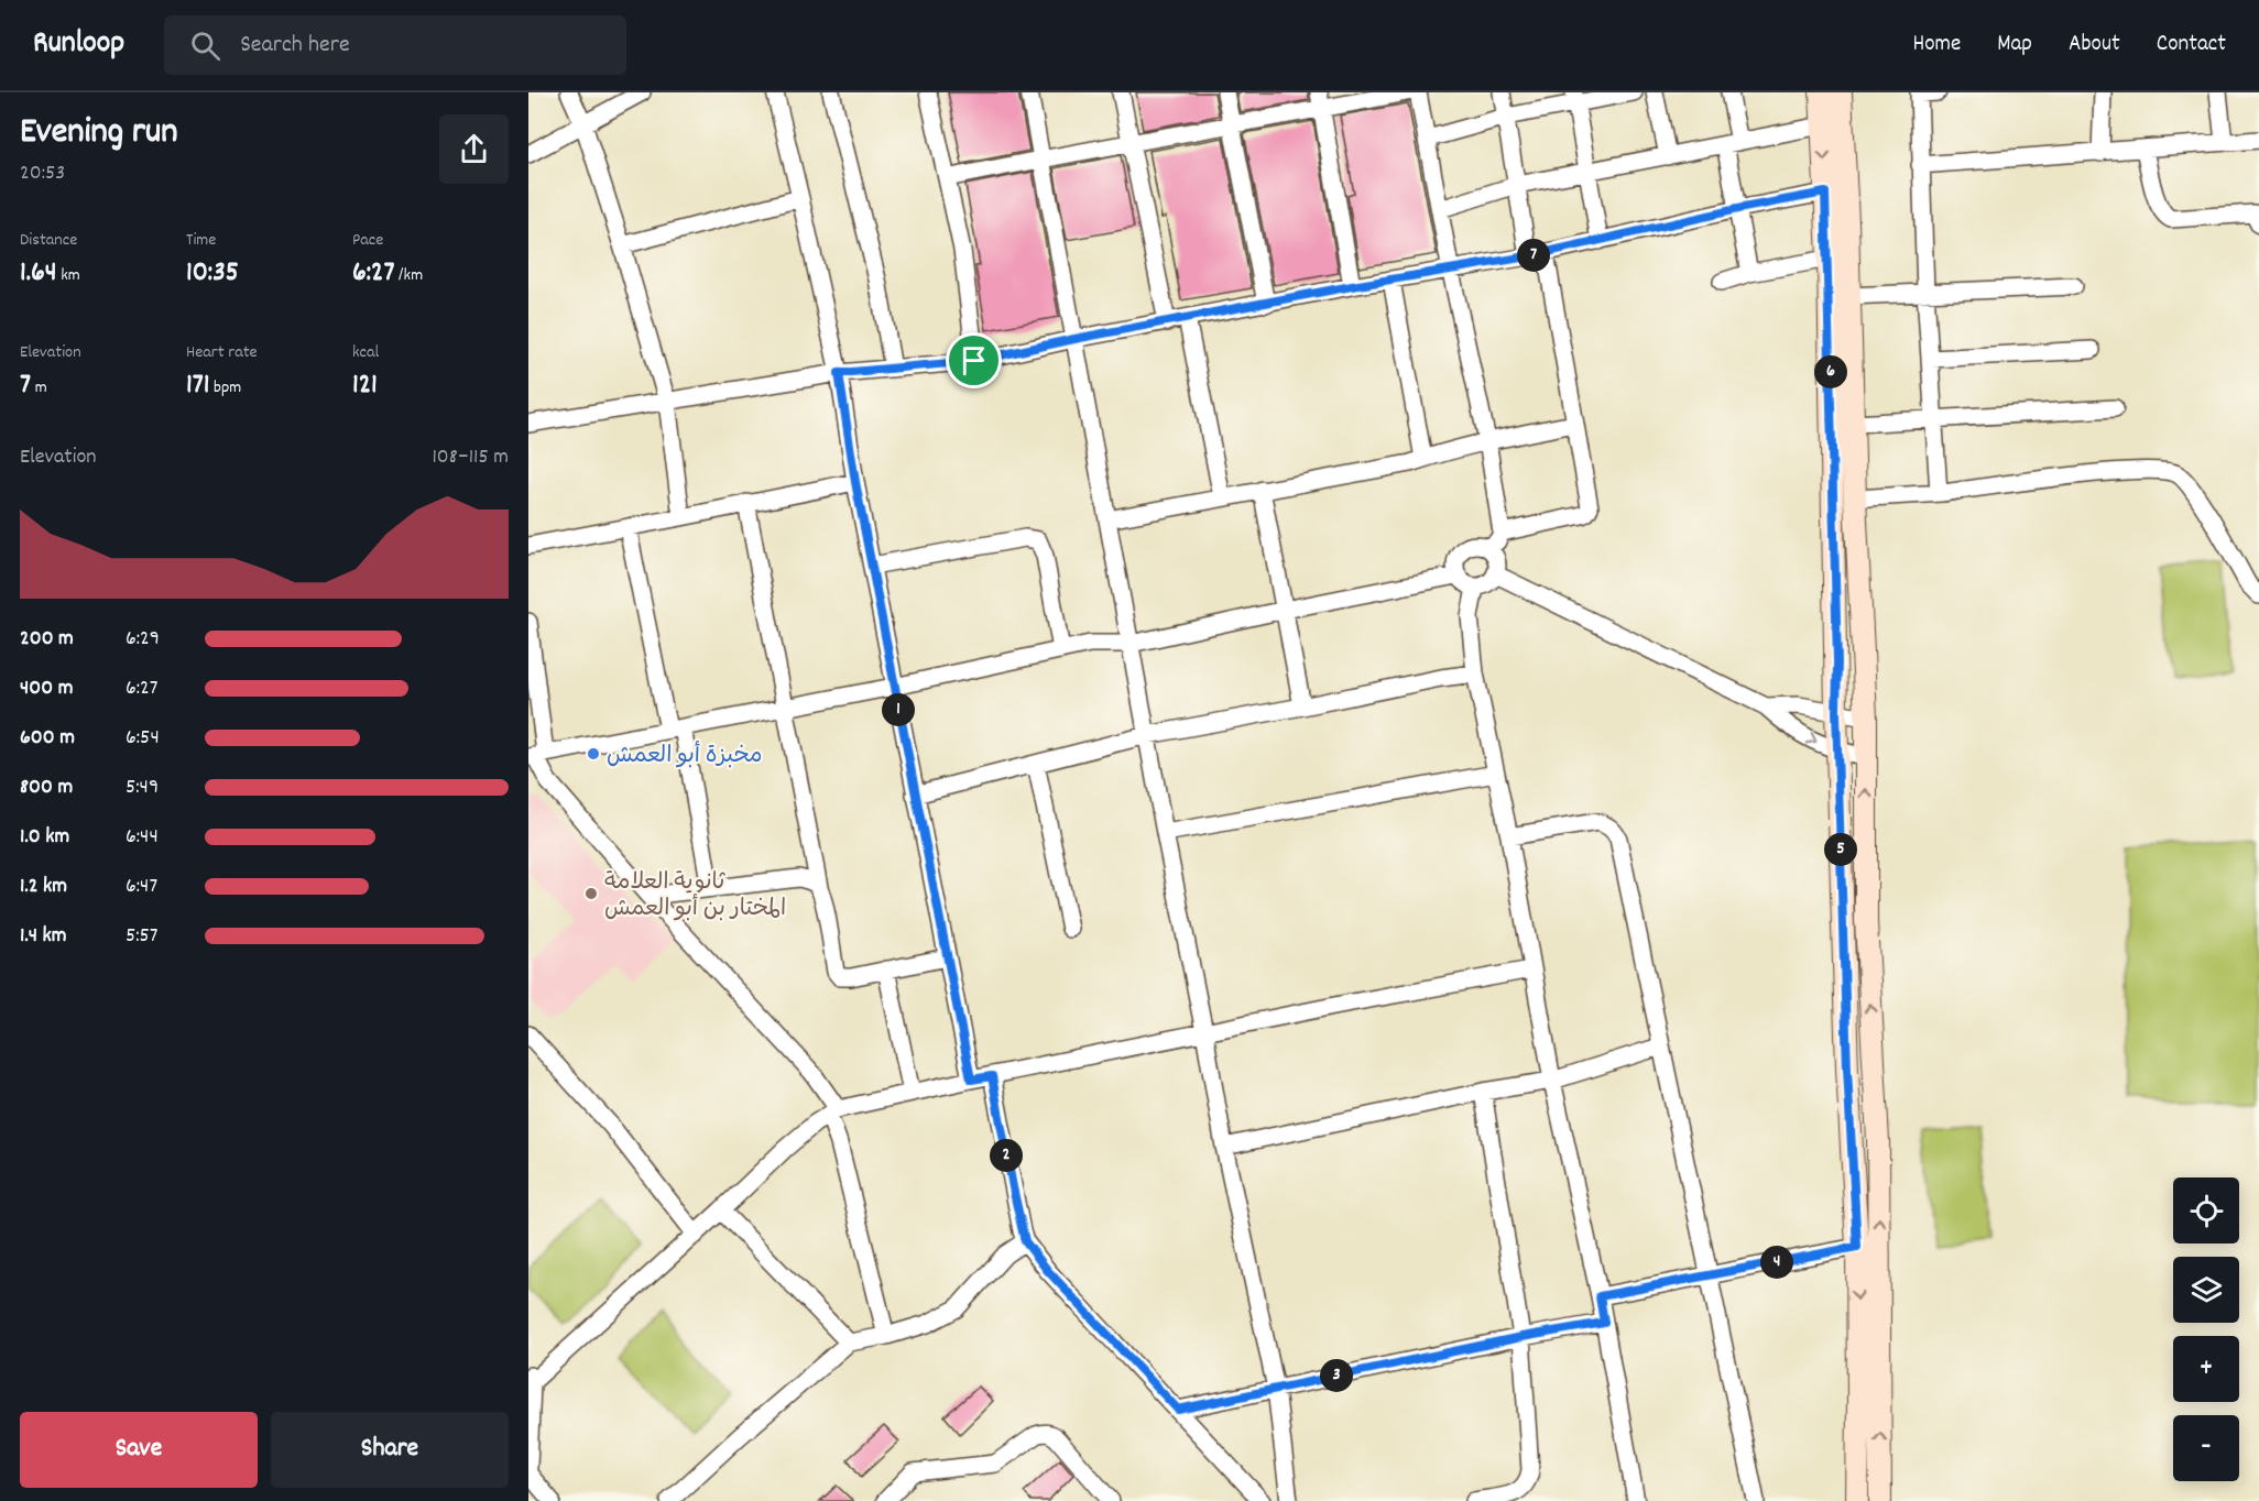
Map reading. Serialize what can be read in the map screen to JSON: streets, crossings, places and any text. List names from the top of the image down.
{
  "places": ["مخبزة أبو العمش", "ثانوية العلامة المختار بن أبو العمش"],
  "page": {
    "header": "Runloop",
    "search": "Search here",
    "nav": [
      "Home",
      "Map",
      "About",
      "Contact"
    ],
    "heading": ["Evening run", "20:53"],
    "stats": [
      ["Distance", "1.64 km"],
      ["Time", "10:35"],
      ["Pace", "6:27 /km"],
      ["Elevation", "7 m"],
      ["Heart rate", "171 bpm"],
      ["kcal", "121"]
    ],
    "pins": [
      "7",
      "6",
      "1",
      "5",
      "2",
      "4",
      "3"
    ],
    "chart": ["Elevation", "108–115 m"],
    "list": [
      {
        "name": "200 m",
        "note": "6:29"
      },
      {
        "name": "400 m",
        "note": "6:27"
      },
      {
        "name": "600 m",
        "note": "6:54"
      },
      {
        "name": "800 m",
        "note": "5:49"
      },
      {
        "name": "1.0 km",
        "note": "6:44"
      },
      {
        "name": "1.2 km",
        "note": "6:47"
      },
      {
        "name": "1.4 km",
        "note": "5:57"
      }
    ],
    "map_buttons": ["+", "−"],
    "buttons": ["Save", "Share"]
  }
}
